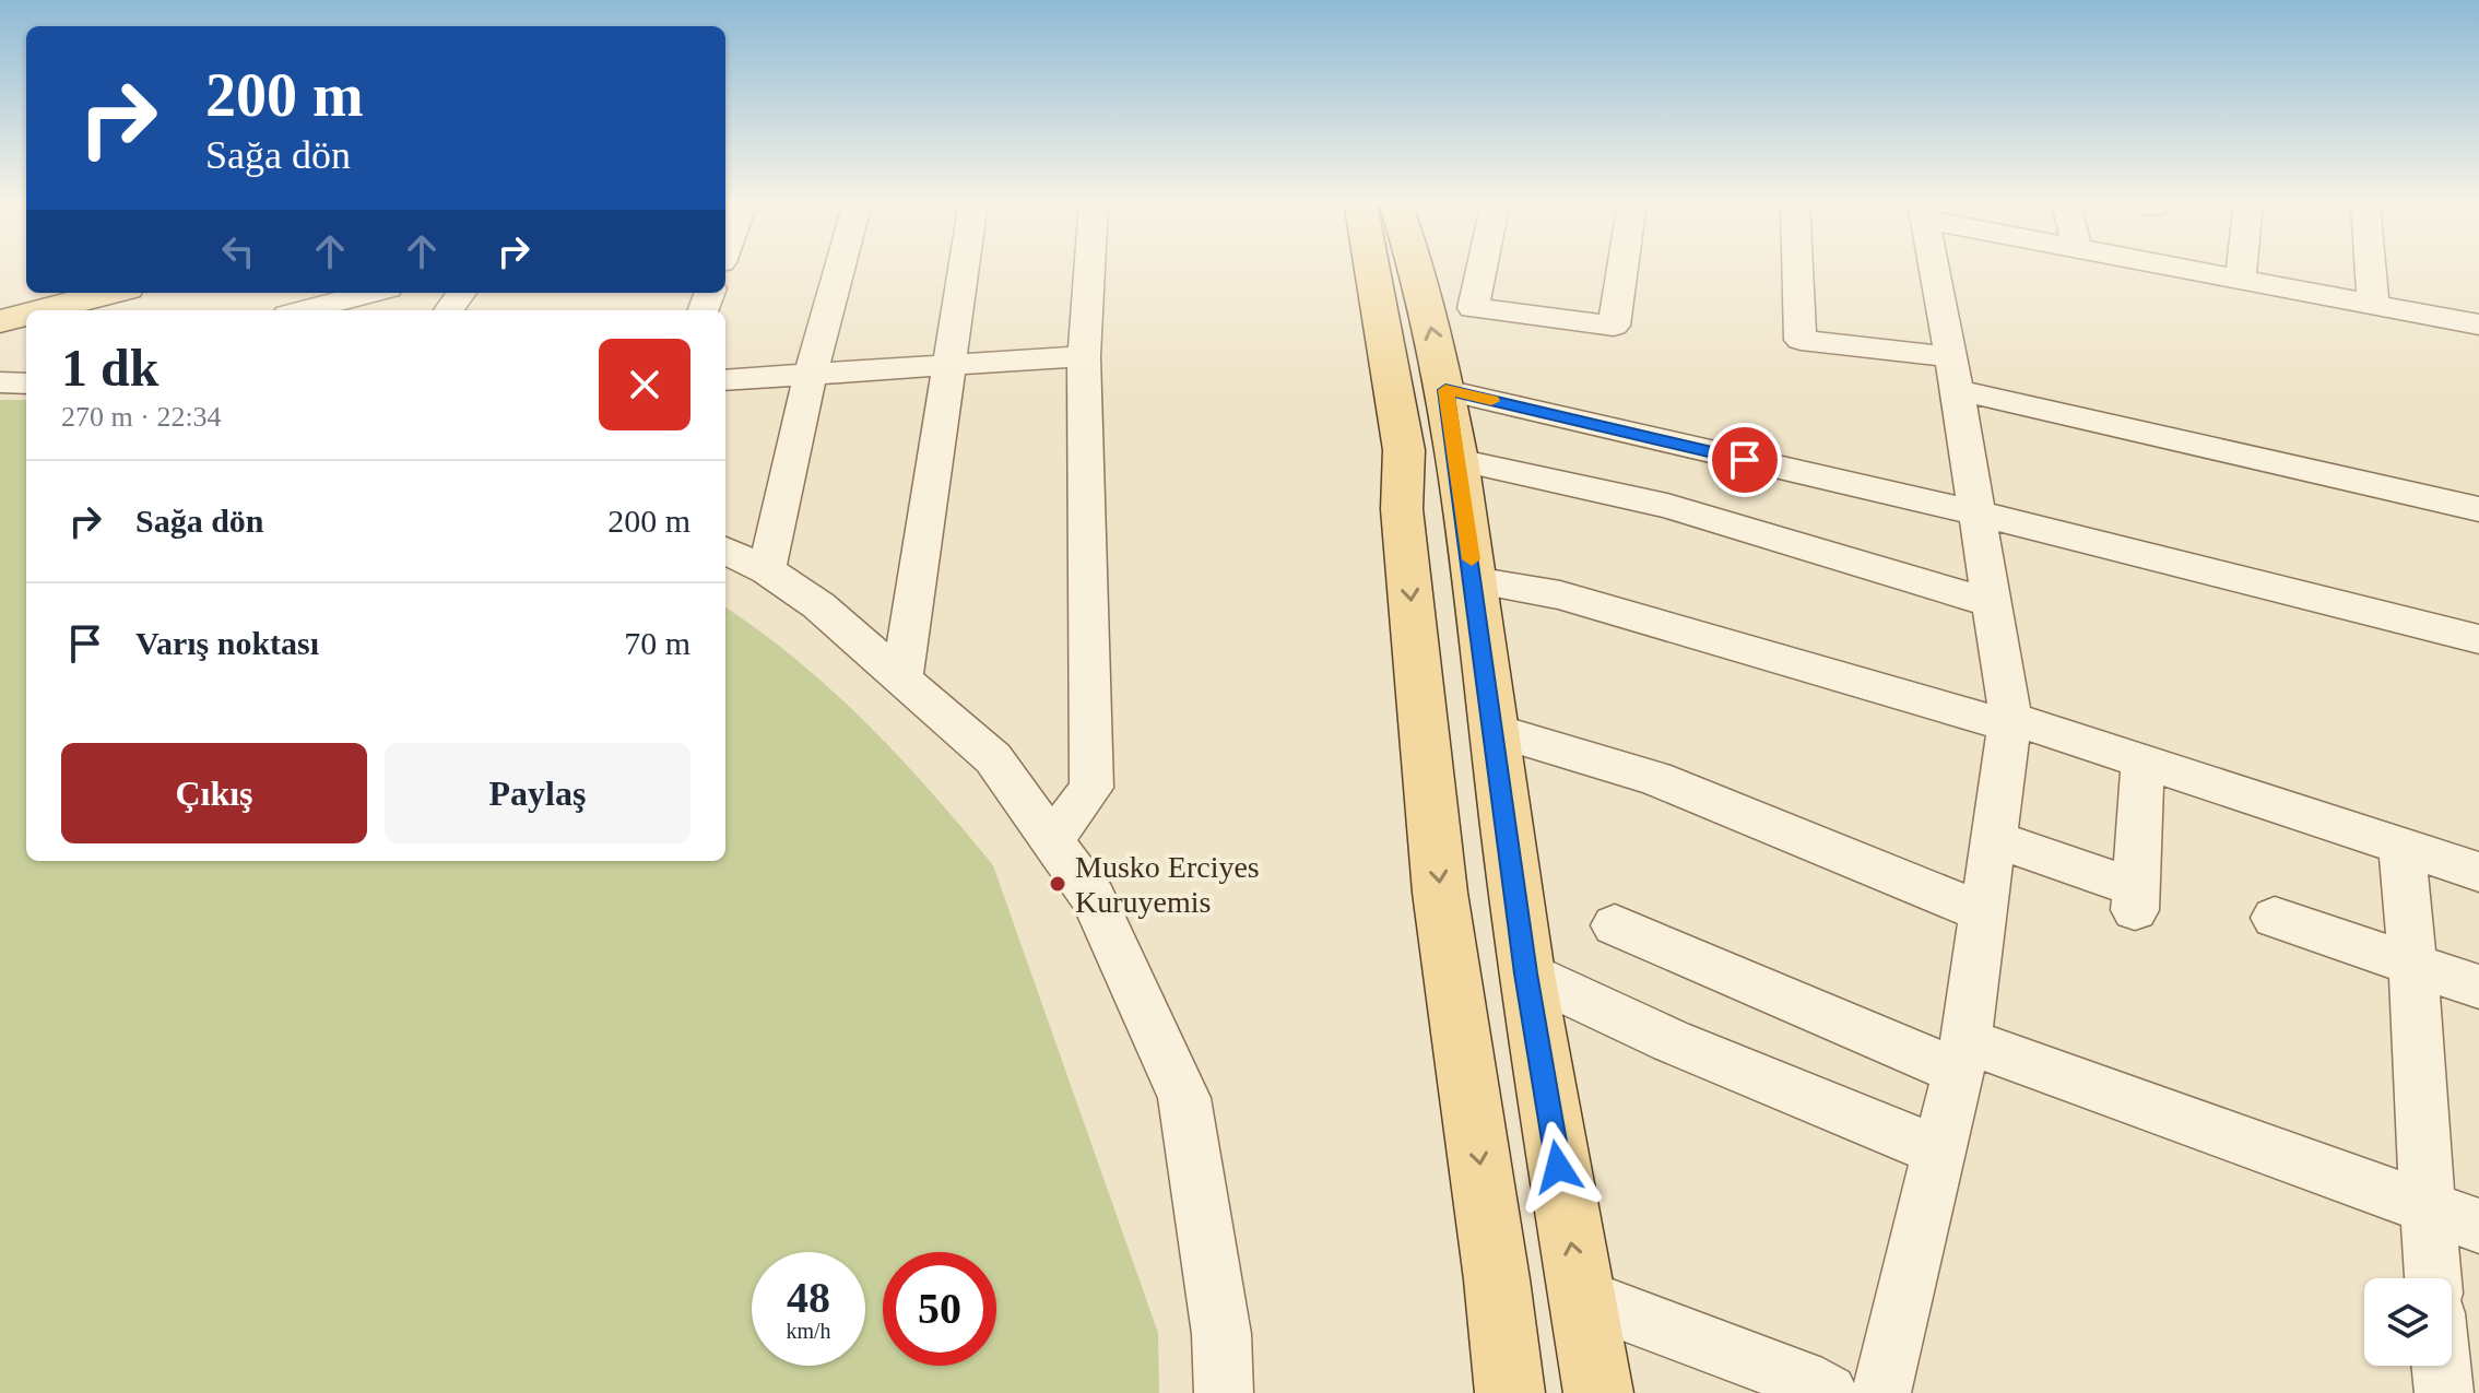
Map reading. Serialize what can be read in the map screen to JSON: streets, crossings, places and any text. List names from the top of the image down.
{
  "places": ["Musko Erciyes Kuruyemis"],
  "page": {
    "turn": ["200 m", "Sağa dön"],
    "heading": ["1 dk", "270 m · 22:34"],
    "list": [
      {
        "name": "Sağa dön",
        "value": "200 m"
      },
      {
        "name": "Varış noktası",
        "value": "70 m"
      }
    ],
    "buttons": ["Çıkış", "Paylaş"],
    "speed": "48 km/h",
    "limit": "50"
  }
}
